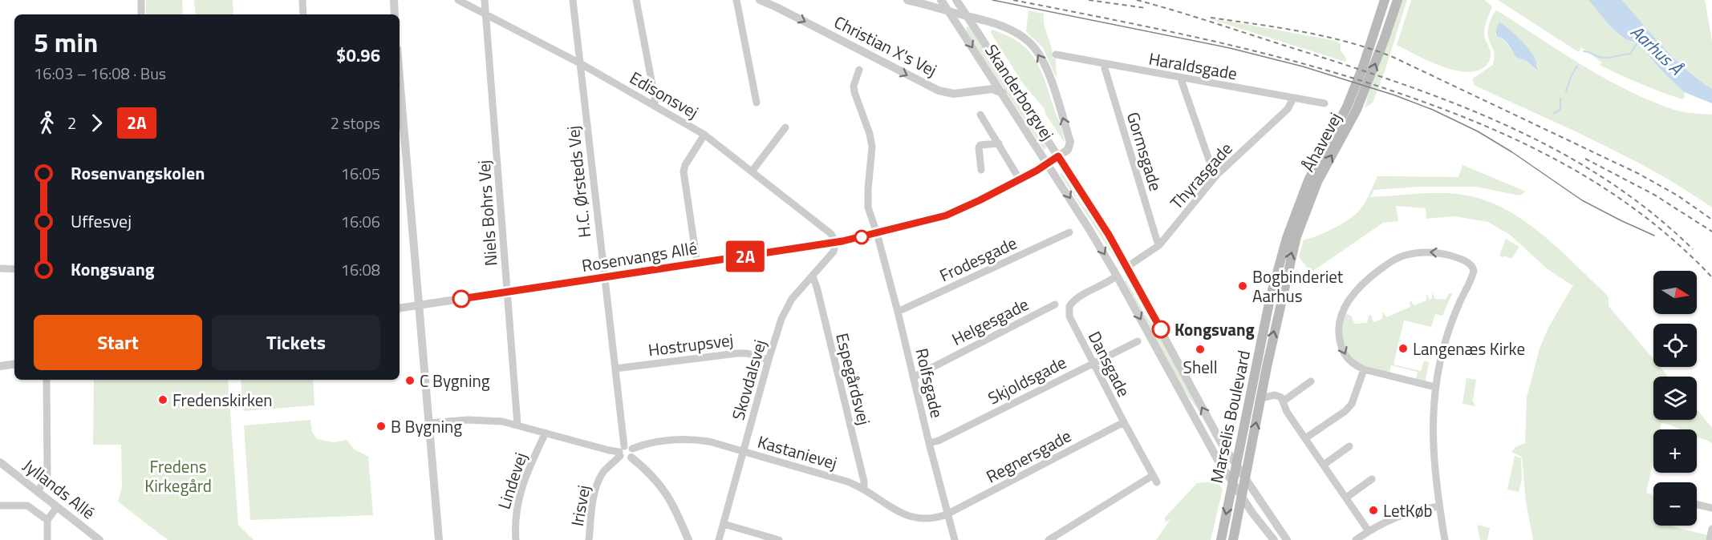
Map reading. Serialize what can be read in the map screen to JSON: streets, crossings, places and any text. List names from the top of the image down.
{
  "streets": {
    "main road": ["Åhavevej", "Marselis Boulevard"],
    "street": [
      "Christian X's Vej",
      "Haraldsgade",
      "Skanderborgvej",
      "Edisonsvej",
      "Gormsgade",
      "Thyrasgade",
      "H.C. Ørsteds Vej",
      "Niels Bohrs Vej",
      "Rosenvangs Allé",
      "Frodesgade",
      "Helgesgade",
      "Hostrupsvej",
      "Dansgade",
      "Espegårdsvej",
      "Skovdalsvej",
      "Skjoldsgade",
      "Rolfsgade",
      "Kastanievej",
      "Regnersgade",
      "Lindevej",
      "Jyllands Allé",
      "Irisvej"
    ]
  },
  "crossings": [
    ["Christian X's Vej", "Skanderborgvej"],
    ["Haraldsgade", "Gormsgade"],
    ["Haraldsgade", "Thyrasgade"],
    ["Skanderborgvej", "Thyrasgade"],
    ["Skanderborgvej", "Rosenvangs Allé"],
    ["Skanderborgvej", "Dansgade"],
    ["Skanderborgvej", "Marselis Boulevard"],
    ["Edisonsvej", "H.C. Ørsteds Vej"],
    ["Edisonsvej", "Niels Bohrs Vej"],
    ["Edisonsvej", "Rosenvangs Allé"],
    ["Edisonsvej", "Skovdalsvej"],
    ["Åhavevej", "Marselis Boulevard"],
    ["Gormsgade", "Thyrasgade"],
    ["H.C. Ørsteds Vej", "Rosenvangs Allé"],
    ["H.C. Ørsteds Vej", "Hostrupsvej"],
    ["H.C. Ørsteds Vej", "Irisvej"],
    ["Niels Bohrs Vej", "Rosenvangs Allé"],
    ["Rosenvangs Allé", "Skovdalsvej"],
    ["Rosenvangs Allé", "Rolfsgade"],
    ["Frodesgade", "Rolfsgade"],
    ["Helgesgade", "Rolfsgade"],
    ["Hostrupsvej", "Skovdalsvej"],
    ["Dansgade", "Skjoldsgade"],
    ["Dansgade", "Regnersgade"],
    ["Espegårdsvej", "Skovdalsvej"],
    ["Espegårdsvej", "Kastanievej"],
    ["Skovdalsvej", "Kastanievej"],
    ["Skjoldsgade", "Rolfsgade"],
    ["Rolfsgade", "Kastanievej"],
    ["Rolfsgade", "Regnersgade"],
    ["Kastanievej", "Regnersgade"]
  ],
  "one_way": ["Christian X's Vej"],
  "water": ["Aarhus Å"],
  "parks": ["Fredens Kirkegård"],
  "places": [
    "Bogbinderiet Aarhus",
    "Kongsvang",
    "Langenæs Kirke",
    "Shell",
    "C Bygning",
    "Fredenskirken",
    "B Bygning",
    "LetKøb"
  ],
  "lines": ["bus line 2A"],
  "north": "right",
  "page": {
    "on_map": "2A",
    "heading": ["5 min", "16:03 – 16:08 · Bus", "$0.96"],
    "legs": ["2", "2A", "2 stops"],
    "list": [
      {
        "name": "Rosenvangskolen",
        "value": "16:05"
      },
      {
        "name": "Uffesvej",
        "value": "16:06"
      },
      {
        "name": "Kongsvang",
        "value": "16:08"
      }
    ],
    "map_buttons": ["+", "−"],
    "buttons": ["Start", "Tickets"]
  }
}
